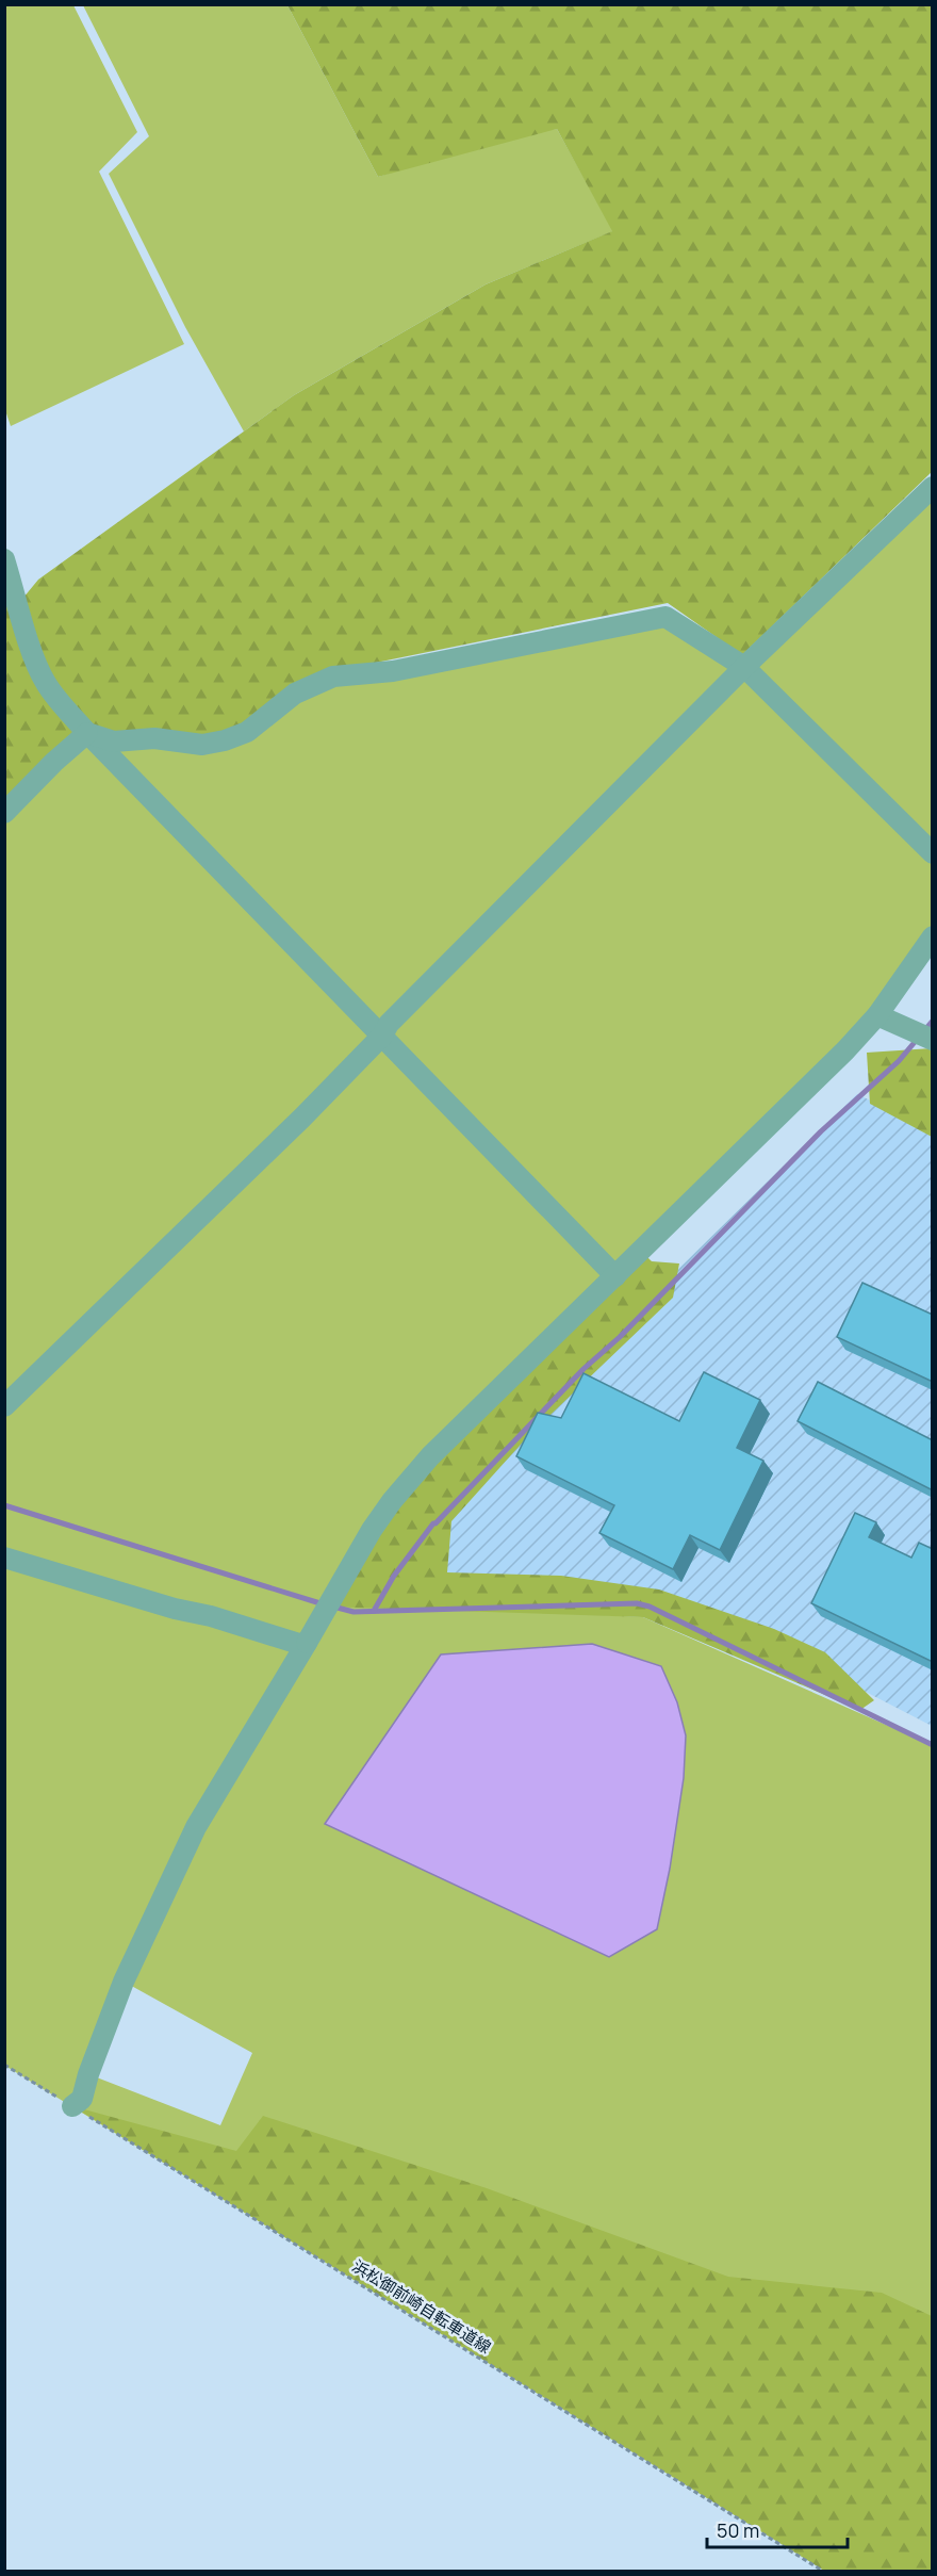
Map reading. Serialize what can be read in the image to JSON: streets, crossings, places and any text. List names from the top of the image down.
{
  "streets": {
    "path": ["浜松御前崎自転車道線"]
  },
  "scale_bar": "50 m"
}
